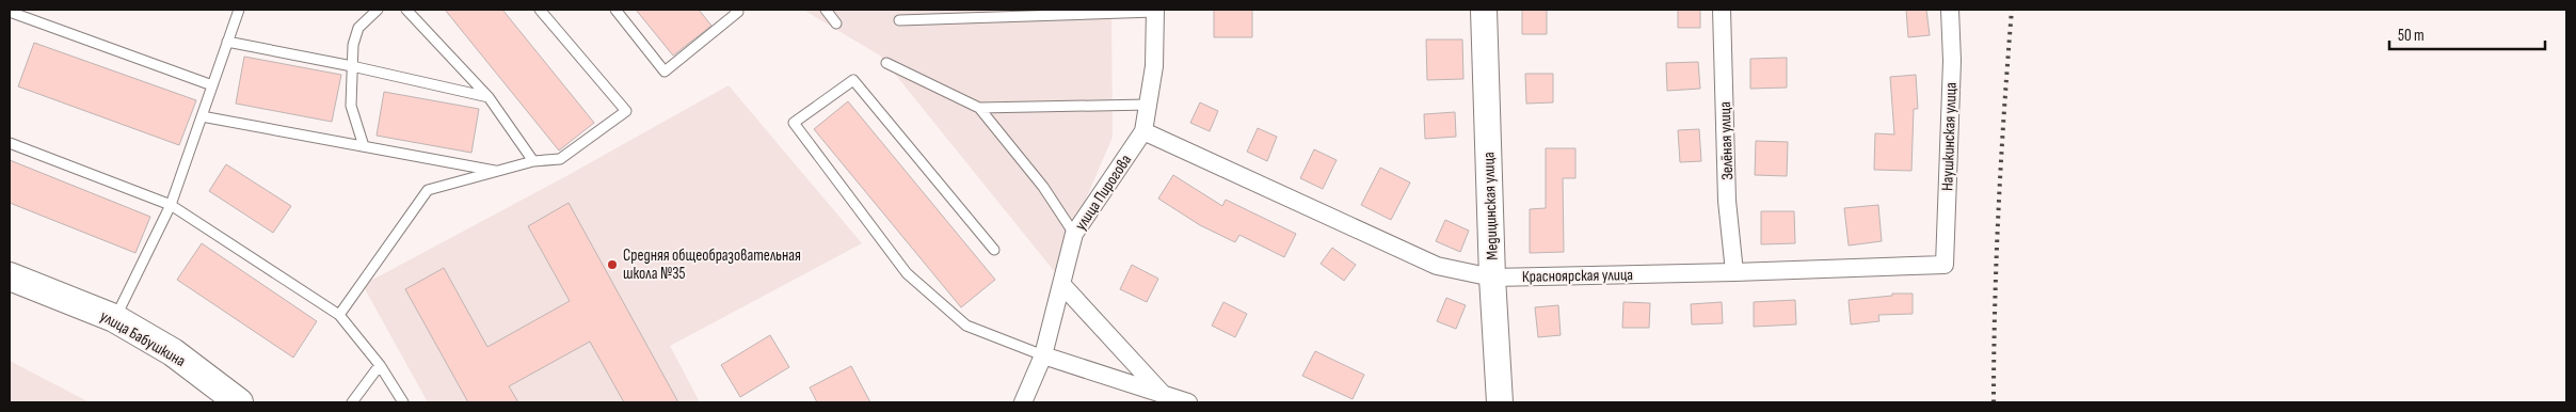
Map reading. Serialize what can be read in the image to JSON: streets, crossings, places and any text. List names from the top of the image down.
{
  "streets": {
    "main road": ["улица Бабушкина"],
    "street": [
      "Наушкинская улица",
      "Зелёная улица",
      "улица Пирогова",
      "Медицинская улица",
      "Красноярская улица"
    ]
  },
  "crossings": [
    ["Наушкинская улица", "Красноярская улица"],
    ["Зелёная улица", "Красноярская улица"],
    ["улица Пирогова", "Красноярская улица"],
    ["Медицинская улица", "Красноярская улица"]
  ],
  "places": ["Средняя общеобразовательная школа №35"],
  "scale_bar": "50 m"
}
